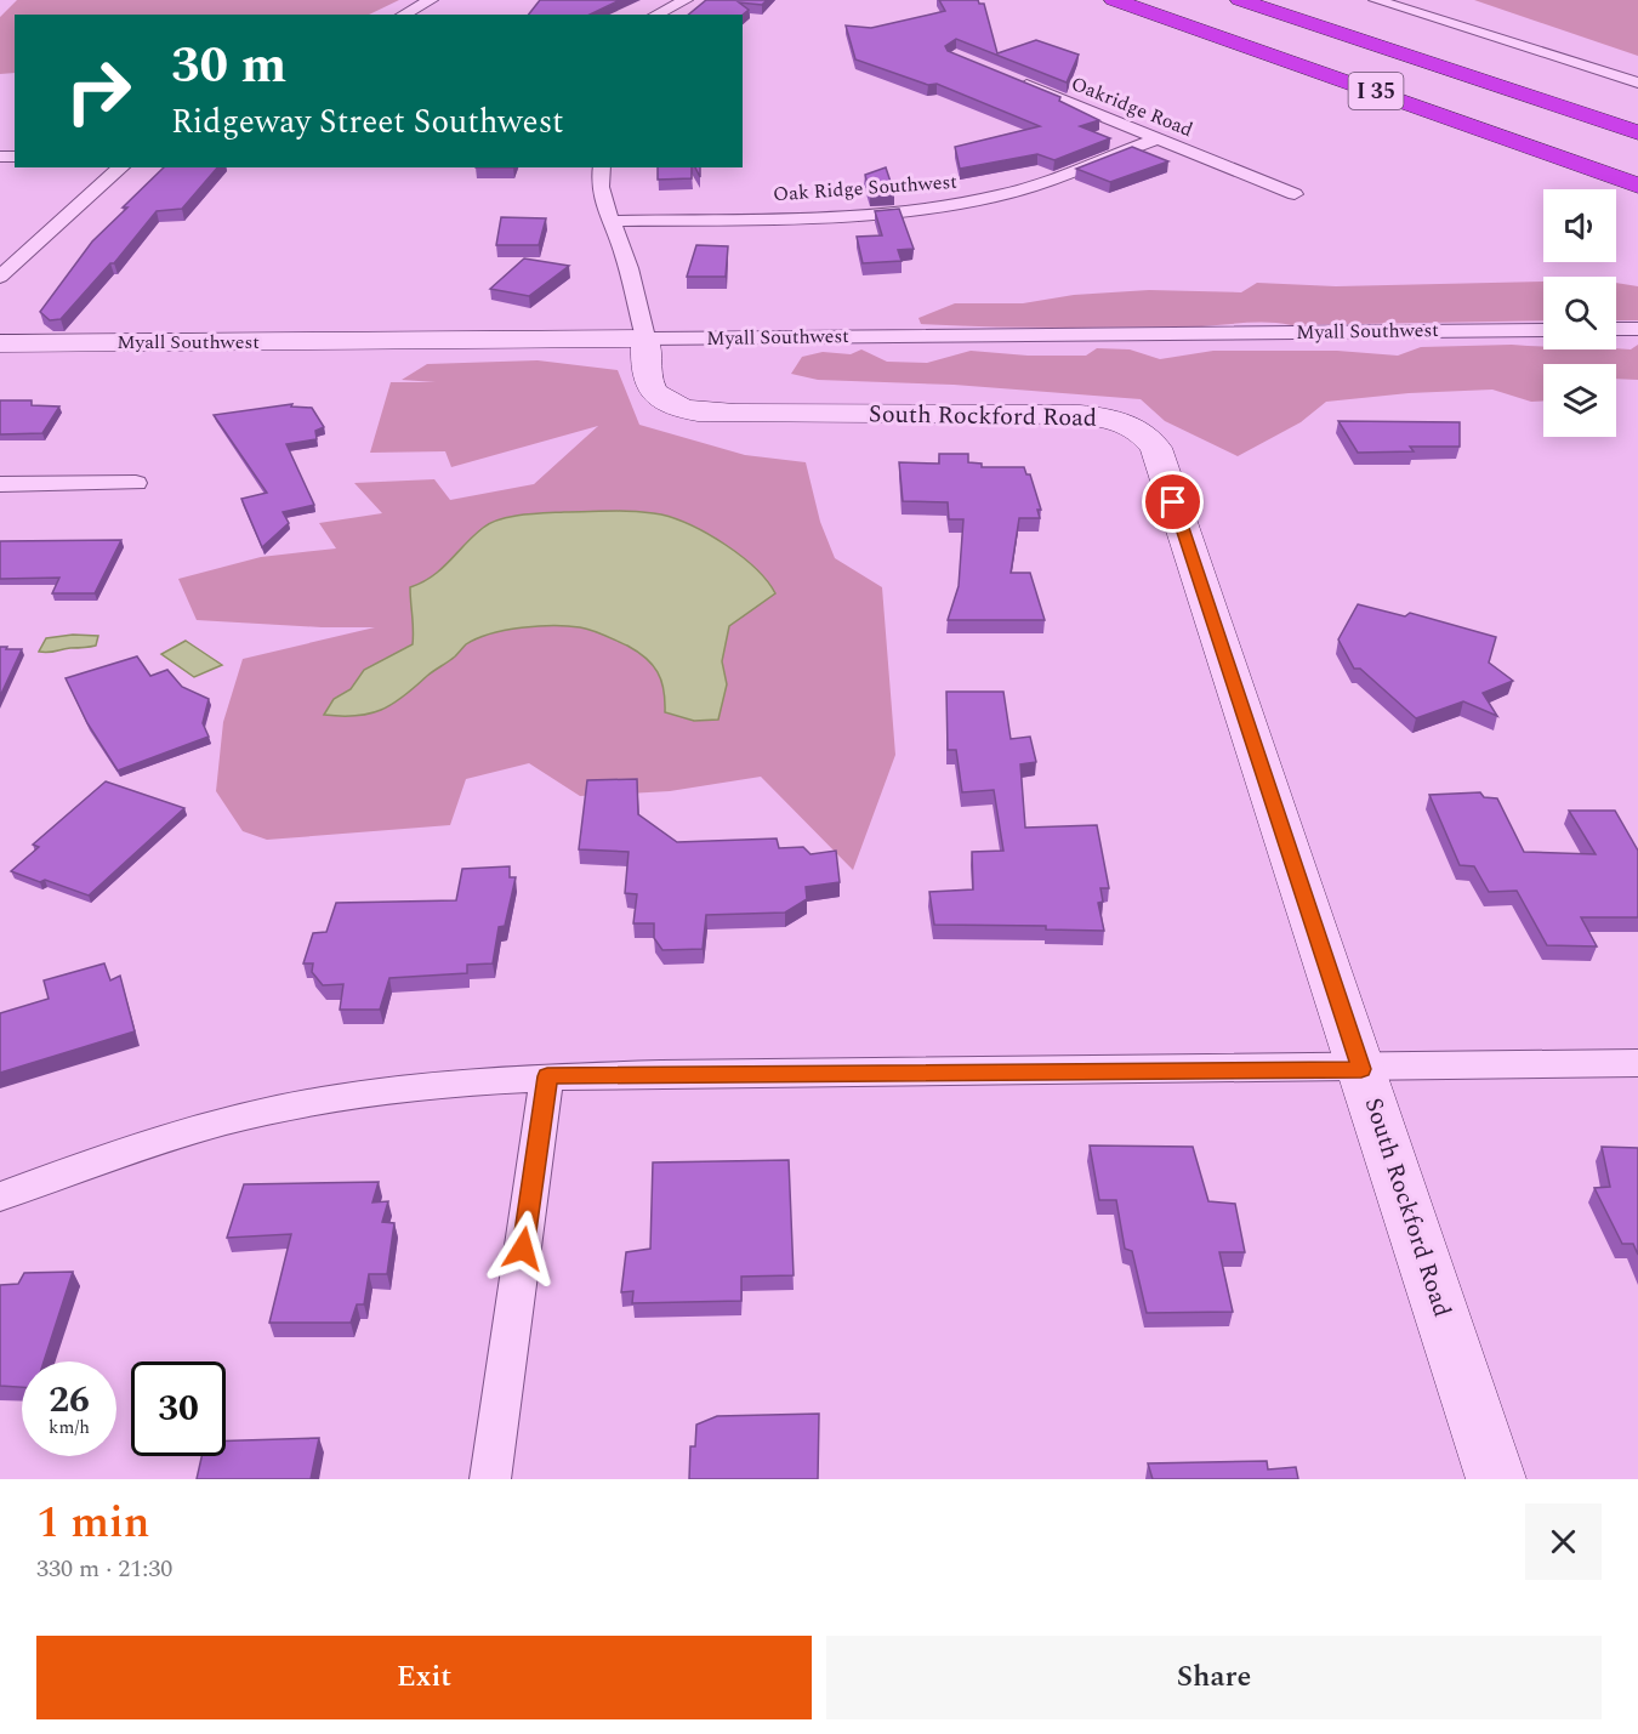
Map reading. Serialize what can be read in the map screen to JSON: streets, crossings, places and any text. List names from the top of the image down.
{
  "streets": {
    "highway": ["I 35"],
    "street": [
      "Oakridge Road",
      "Oak Ridge Southwest",
      "Myall Southwest",
      "South Rockford Road"
    ]
  },
  "crossings": [
    ["Oakridge Road", "Oak Ridge Southwest"],
    ["Oak Ridge Southwest", "South Rockford Road"],
    ["Myall Southwest", "South Rockford Road"]
  ],
  "page": {
    "turn": ["30 m", "Ridgeway Street Southwest"],
    "speed": "26 km/h",
    "limit": "30",
    "heading": ["1 min", "330 m · 21:30"],
    "buttons": ["Exit", "Share"]
  }
}
